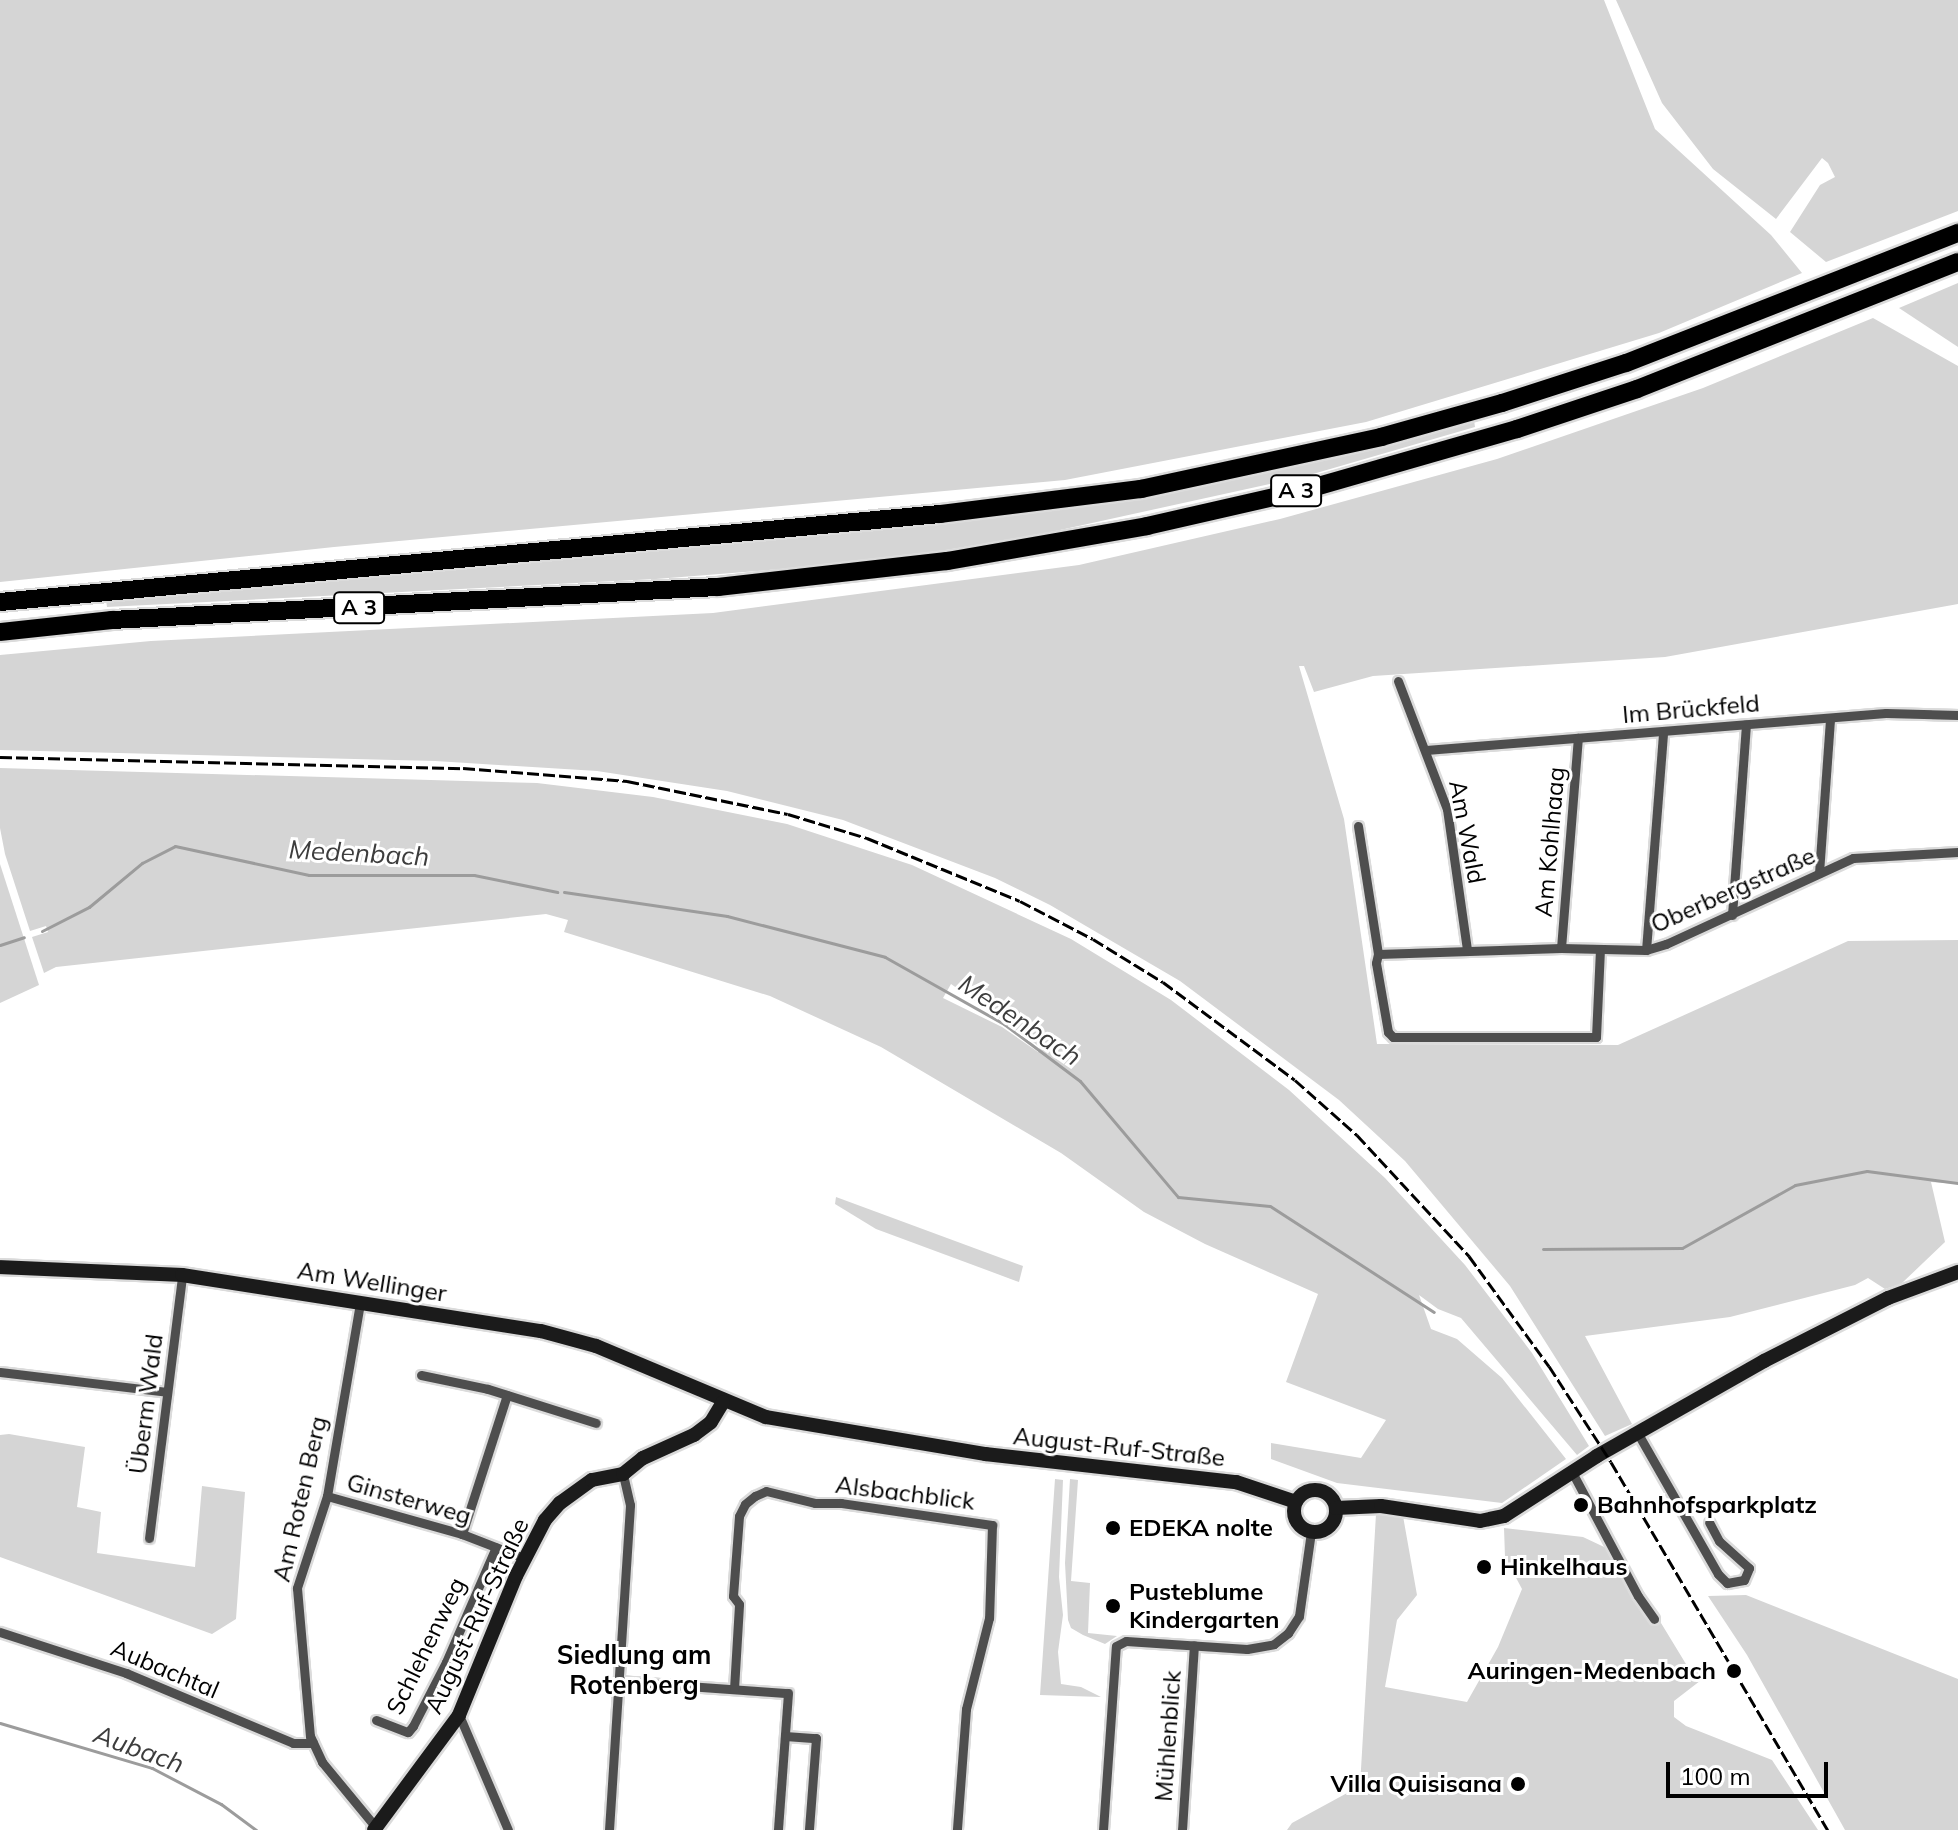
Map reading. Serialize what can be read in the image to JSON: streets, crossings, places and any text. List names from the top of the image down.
{
  "streets": {
    "highway": ["A 3"],
    "main road": ["Am Wellinger", "August-Ruf-Straße"],
    "street": [
      "Im Brückfeld",
      "Am Wald",
      "Am Kohlhaag",
      "Oberbergstraße",
      "Überm Wald",
      "Alsbachblick",
      "Am Roten Berg",
      "Ginsterweg",
      "Schlehenweg",
      "Aubachtal",
      "Mühlenblick"
    ]
  },
  "crossings": [
    ["Im Brückfeld", "Am Wald"],
    ["Im Brückfeld", "Am Kohlhaag"],
    ["Am Wald", "Oberbergstraße"],
    ["Am Kohlhaag", "Oberbergstraße"],
    ["Am Wellinger", "Überm Wald"],
    ["Am Wellinger", "August-Ruf-Straße"],
    ["Am Wellinger", "Am Roten Berg"],
    ["August-Ruf-Straße", "Am Roten Berg"],
    ["August-Ruf-Straße", "Ginsterweg"],
    ["Am Roten Berg", "Ginsterweg"],
    ["Am Roten Berg", "Aubachtal"],
    ["Ginsterweg", "Schlehenweg"]
  ],
  "districts": ["Siedlung am Rotenberg"],
  "water": ["Medenbach", "Aubach"],
  "places": [
    "Bahnhofsparkplatz",
    "EDEKA nolte",
    "Hinkelhaus",
    "Pusteblume Kindergarten",
    "Auringen-Medenbach",
    "Villa Quisisana"
  ],
  "scale_bar": "100 m"
}
